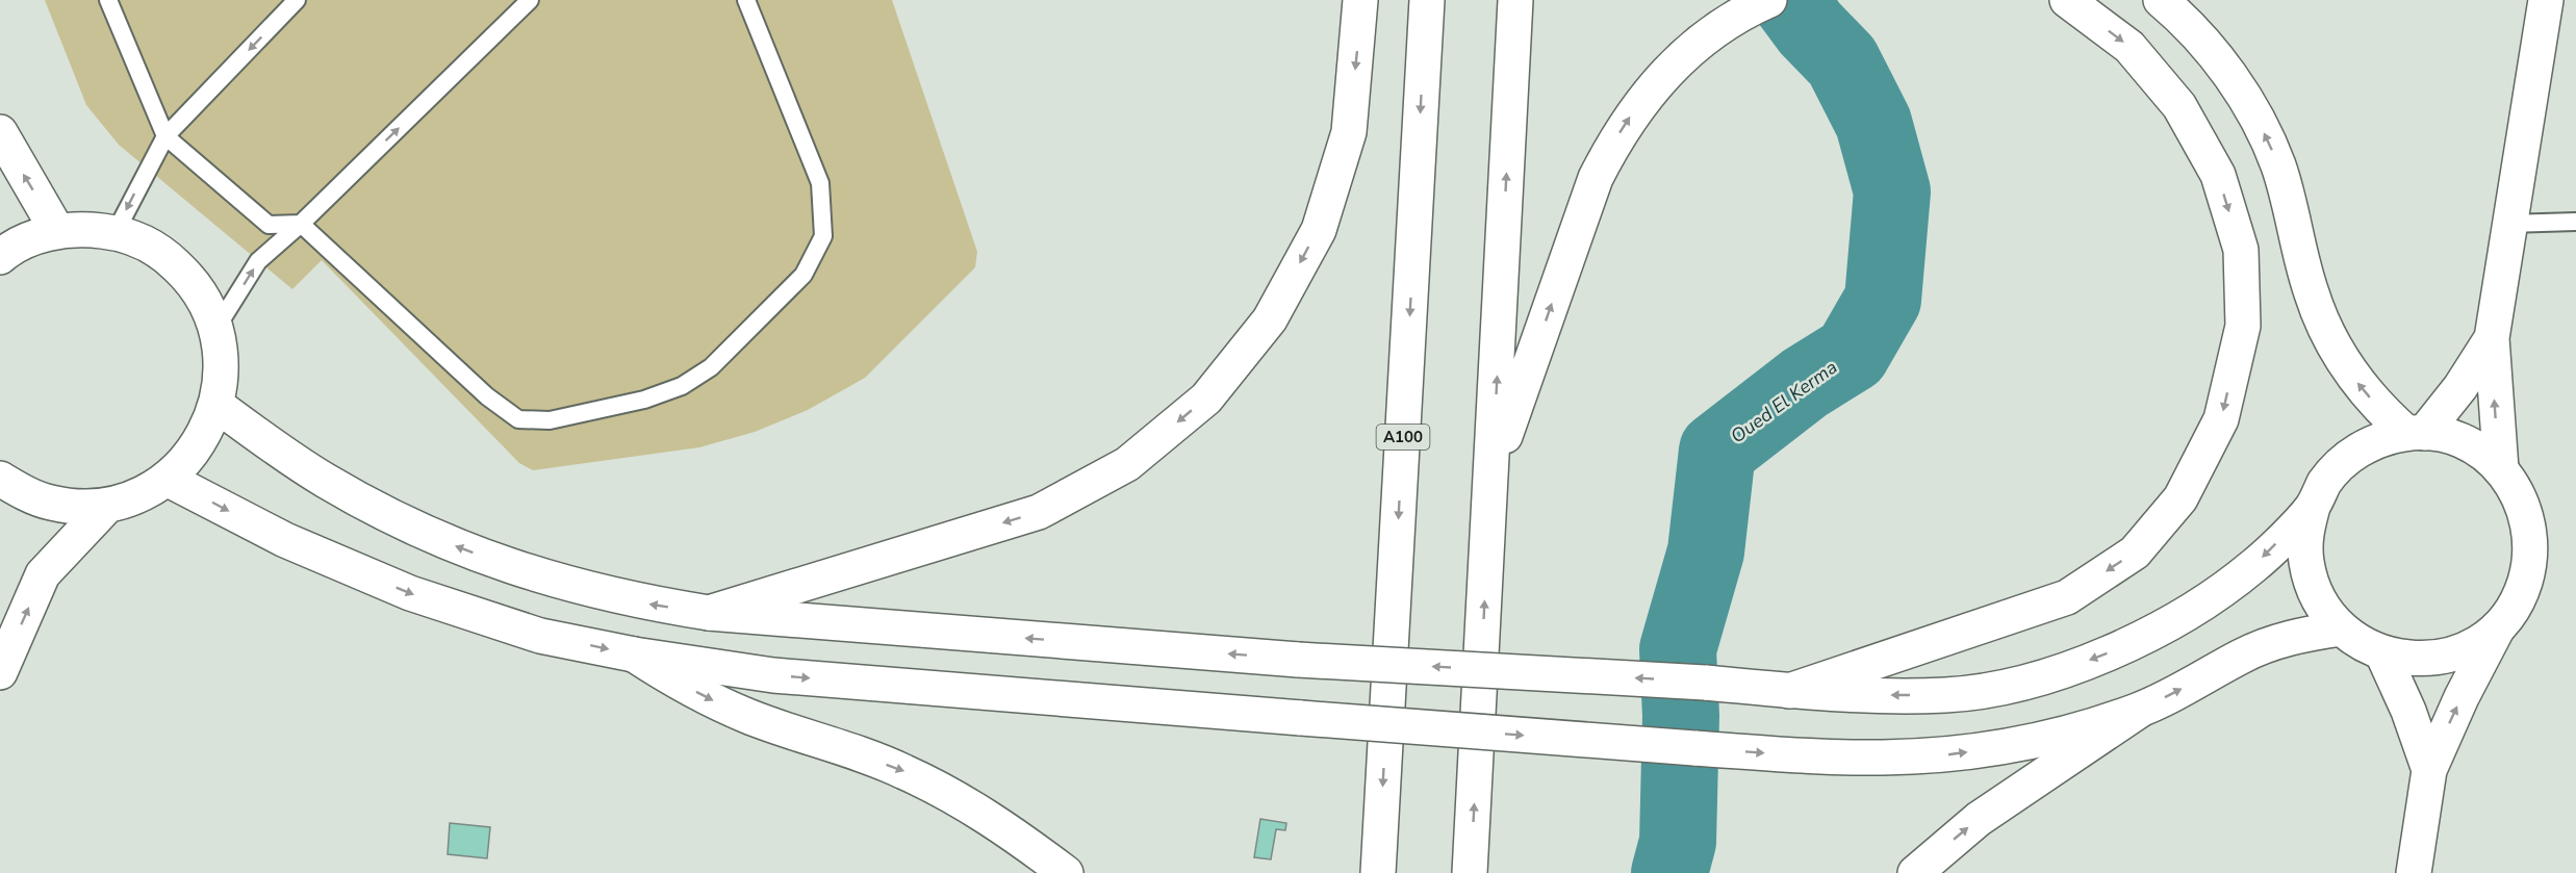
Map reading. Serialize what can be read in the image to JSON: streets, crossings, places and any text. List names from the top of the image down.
{
  "streets": {
    "main road": ["A100"]
  },
  "water": ["Oued El Kerma"]
}
